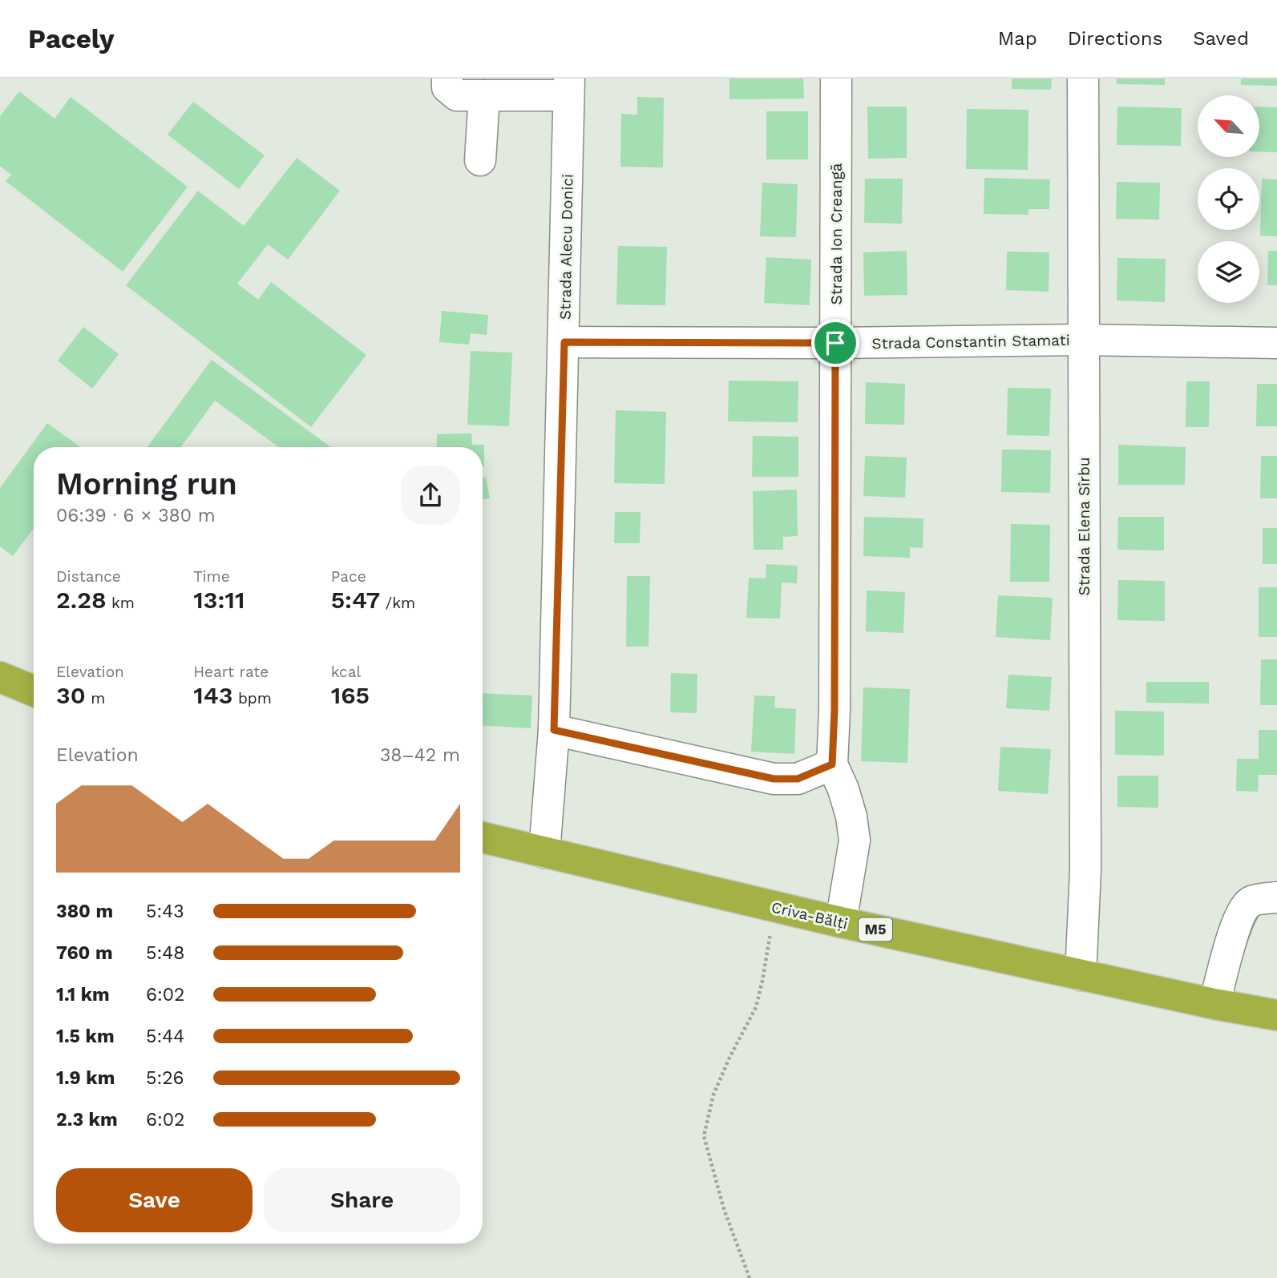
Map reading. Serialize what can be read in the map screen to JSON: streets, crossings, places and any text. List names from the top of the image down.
{
  "streets": {
    "highway": ["Criva-Bălți", "M5"],
    "street": [
      "Strada Ion Creangă",
      "Strada Alecu Donici",
      "Strada Constantin Stamati",
      "Strada Elena Sîrbu"
    ]
  },
  "crossings": [
    ["Strada Ion Creangă", "Strada Constantin Stamati"],
    ["Strada Ion Creangă", "Criva-Bălți"],
    ["Strada Alecu Donici", "Strada Constantin Stamati"],
    ["Strada Alecu Donici", "Criva-Bălți"],
    ["Strada Constantin Stamati", "Strada Elena Sîrbu"],
    ["Strada Elena Sîrbu", "Criva-Bălți"]
  ],
  "north": "top left",
  "page": {
    "header": "Pacely",
    "nav": ["Map", "Directions", "Saved"],
    "heading": ["Morning run", "06:39 · 6 × 380 m"],
    "stats": [
      ["Distance", "2.28 km"],
      ["Time", "13:11"],
      ["Pace", "5:47 /km"],
      ["Elevation", "30 m"],
      ["Heart rate", "143 bpm"],
      ["kcal", "165"]
    ],
    "chart": ["Elevation", "38–42 m"],
    "list": [
      {
        "name": "380 m",
        "note": "5:43"
      },
      {
        "name": "760 m",
        "note": "5:48"
      },
      {
        "name": "1.1 km",
        "note": "6:02"
      },
      {
        "name": "1.5 km",
        "note": "5:44"
      },
      {
        "name": "1.9 km",
        "note": "5:26"
      },
      {
        "name": "2.3 km",
        "note": "6:02"
      }
    ],
    "buttons": ["Save", "Share"]
  }
}
